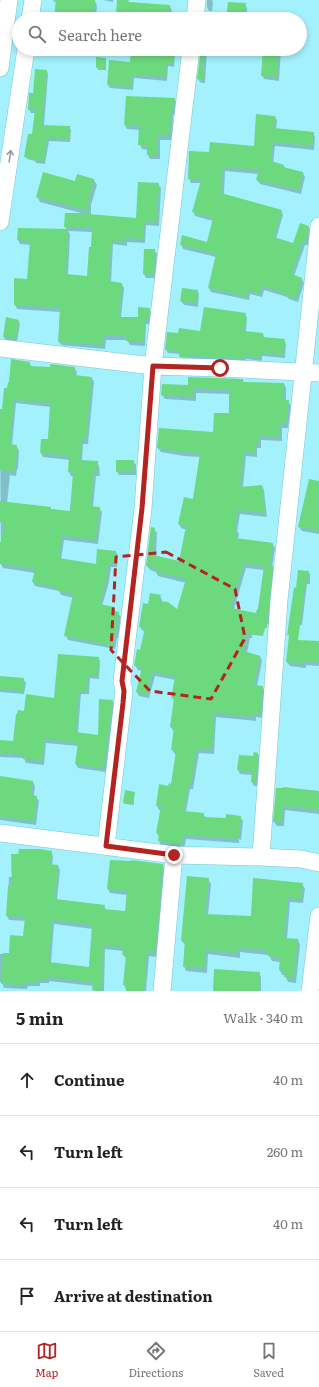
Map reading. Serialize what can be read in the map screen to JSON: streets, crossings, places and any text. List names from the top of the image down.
{
  "page": {
    "search": "Search here",
    "heading": ["5 min", "Walk · 340 m"],
    "list": [
      ["Continue", "40 m"],
      ["Turn left", "260 m"],
      ["Turn left", "40 m"],
      "Arrive at destination"
    ],
    "nav": ["Map", "Directions", "Saved"]
  }
}
